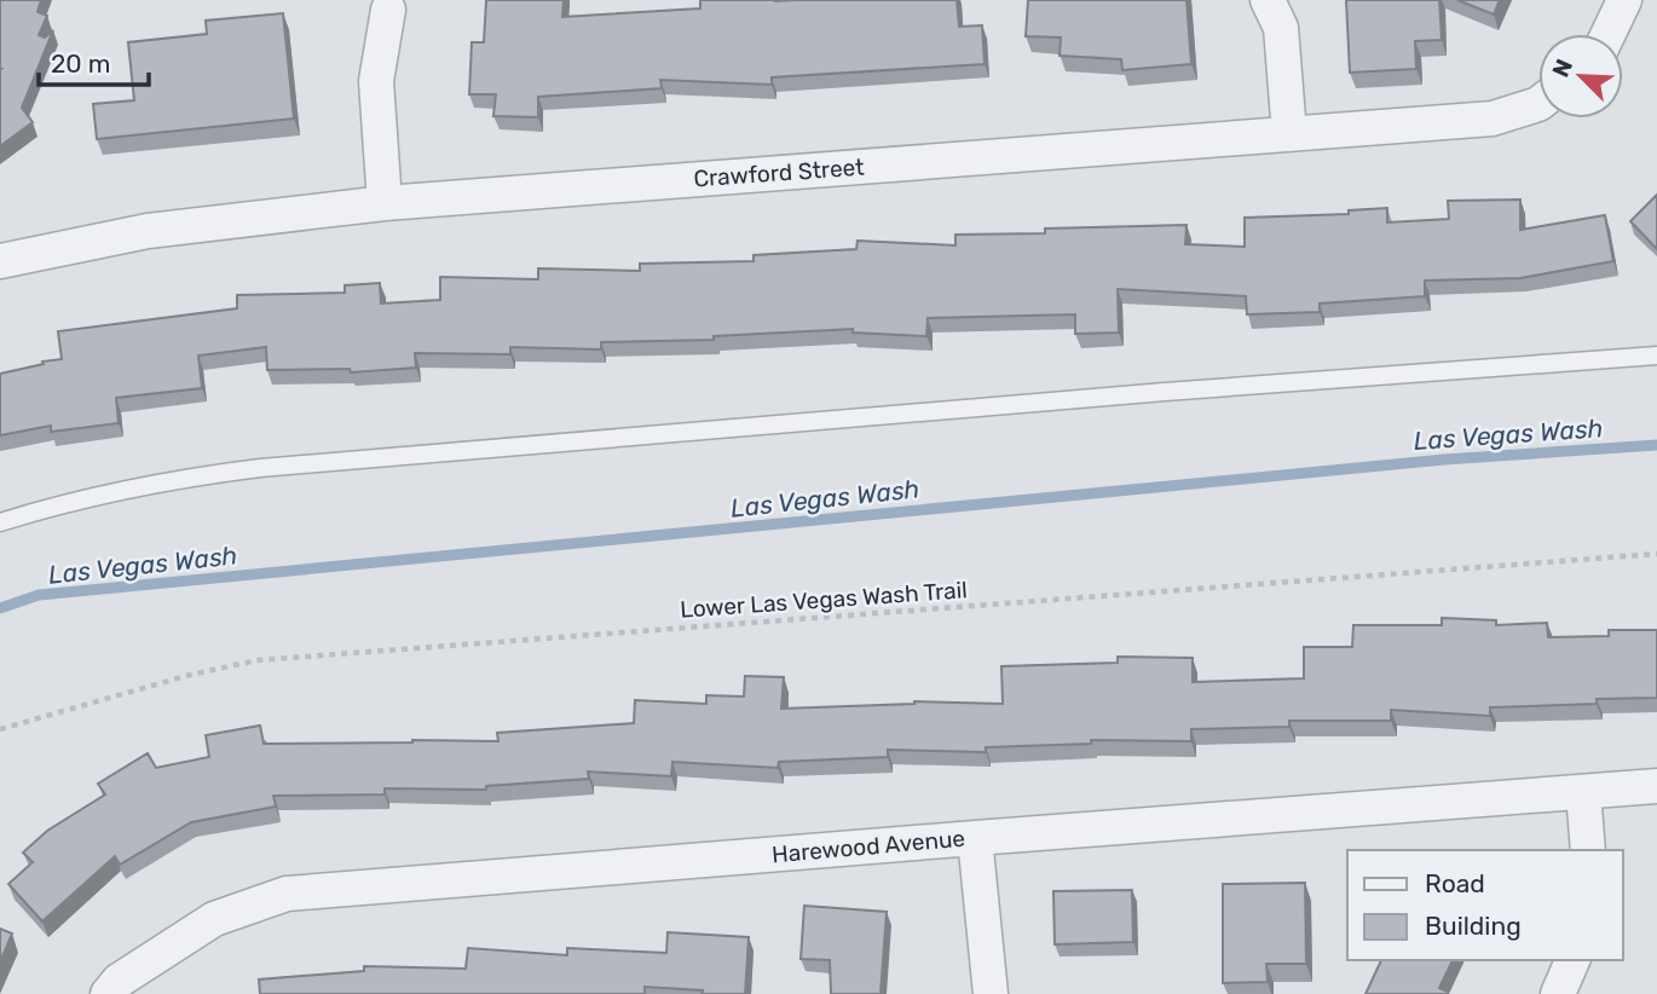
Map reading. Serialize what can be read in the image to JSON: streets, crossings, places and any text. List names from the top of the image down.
{
  "streets": {
    "street": ["Crawford Street", "Harewood Avenue"],
    "path": ["Lower Las Vegas Wash Trail"]
  },
  "water": ["Las Vegas Wash"],
  "legend": ["Road", "Building"],
  "scale_bar": "20 m",
  "north": "top left"
}
